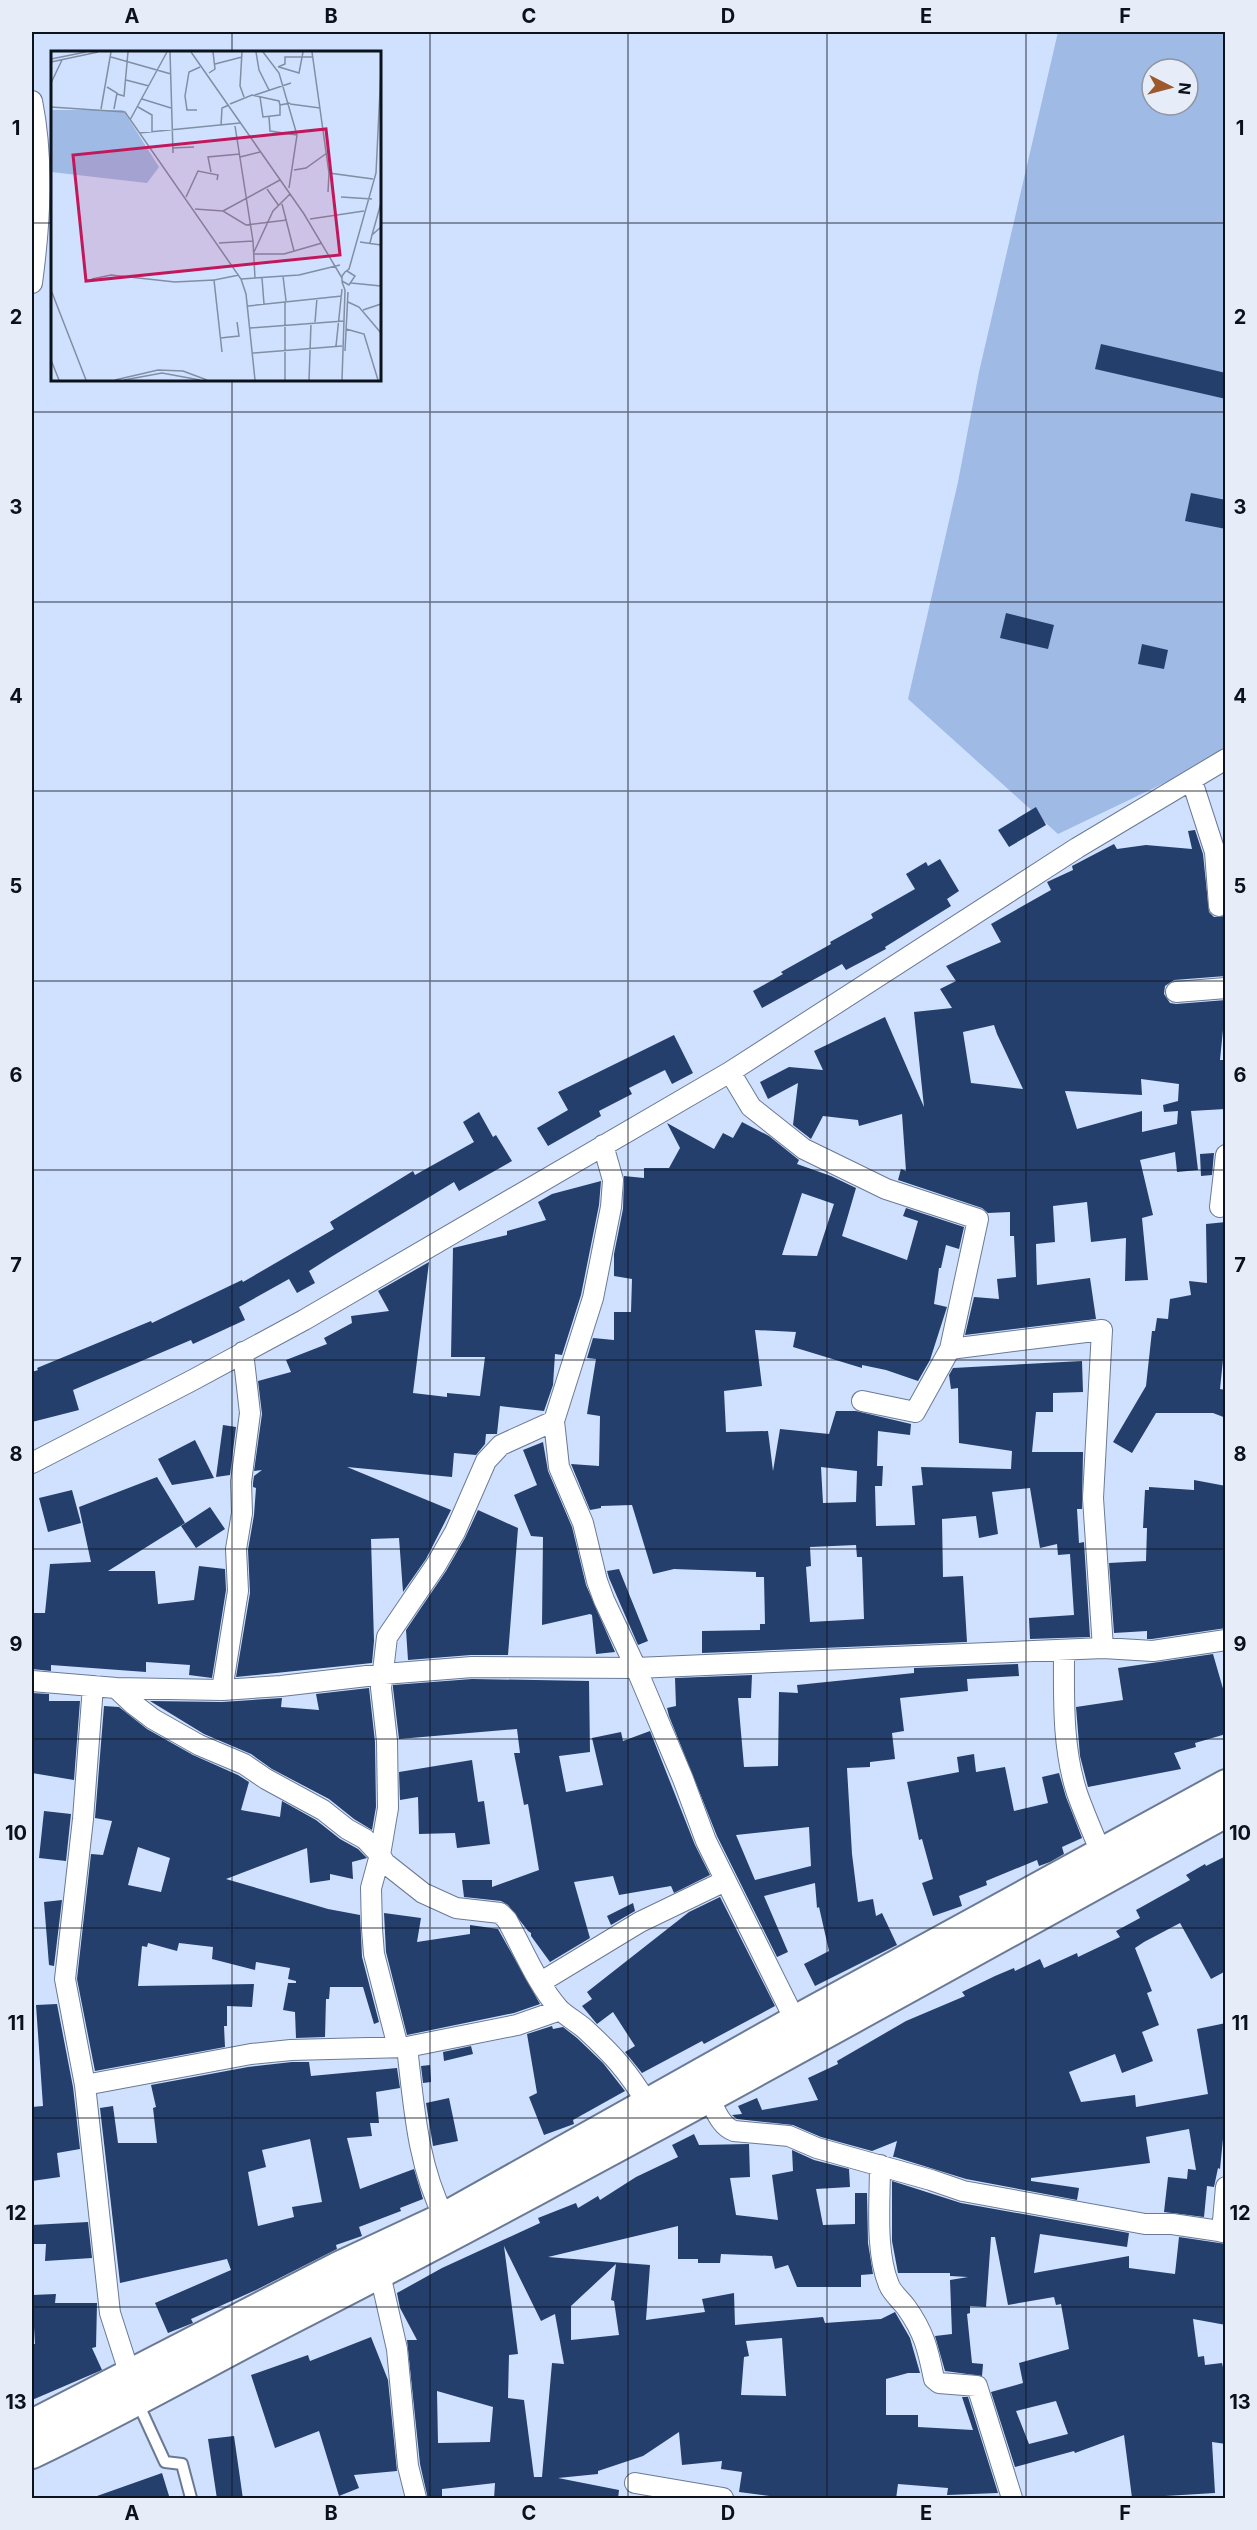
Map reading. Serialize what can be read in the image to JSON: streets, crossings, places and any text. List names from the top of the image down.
{
  "north": "right",
  "grid": {
    "columns": [
      "A",
      "B",
      "C",
      "D",
      "E",
      "F"
    ],
    "rows": [
      "1",
      "2",
      "3",
      "4",
      "5",
      "6",
      "7",
      "8",
      "9",
      "10",
      "11",
      "12",
      "13"
    ]
  }
}
